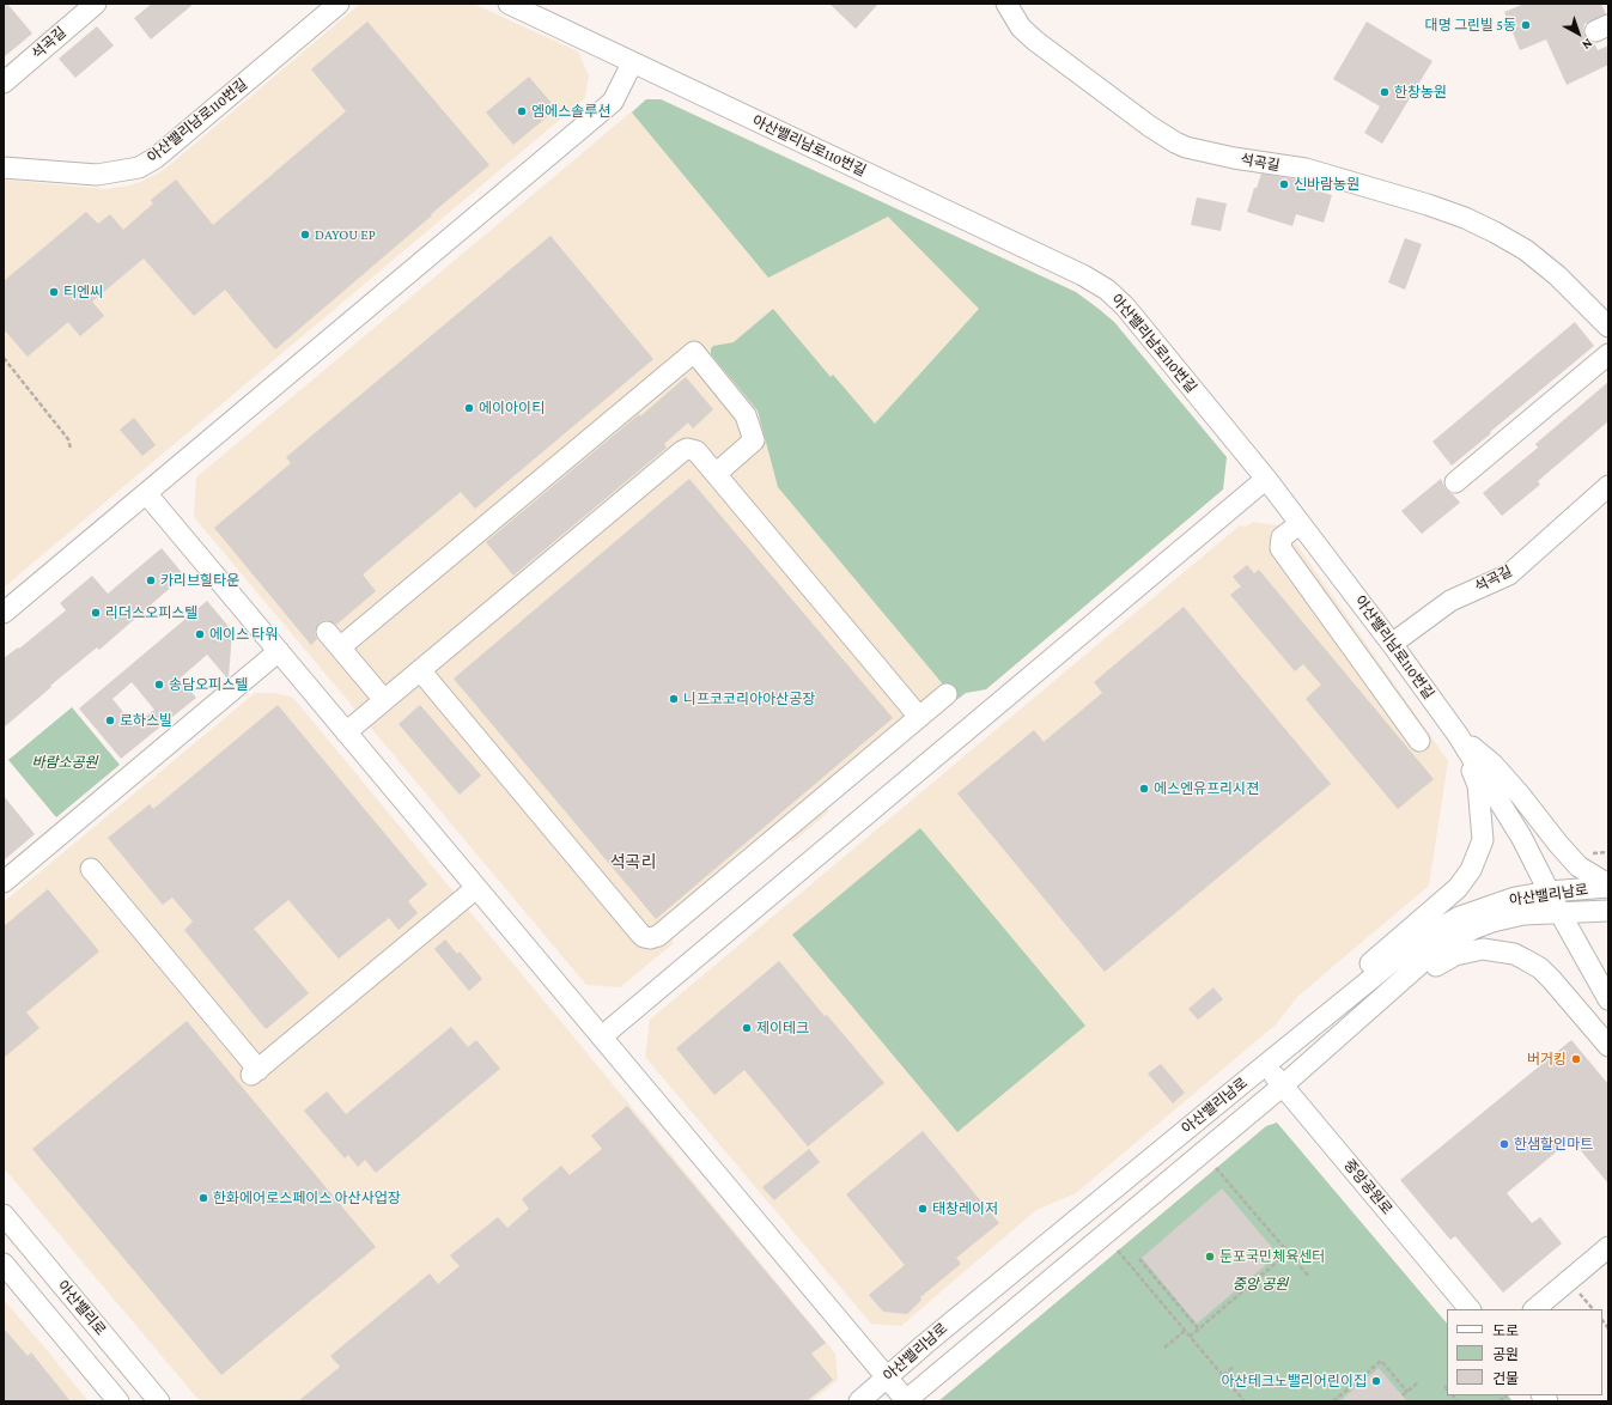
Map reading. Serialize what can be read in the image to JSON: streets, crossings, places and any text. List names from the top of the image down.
{
  "streets": {
    "street": [
      "석곡길",
      "아산밸리남로110번길",
      "아산밸리남로",
      "중앙공원로",
      "아산밸리로"
    ]
  },
  "crossings": [
    ["석곡길", "아산밸리남로110번길"],
    ["아산밸리남로110번길", "아산밸리남로"],
    ["아산밸리남로", "중앙공원로"]
  ],
  "districts": ["석곡리"],
  "parks": ["바람소공원", "중앙 공원"],
  "places": [
    "대명 그린빌 5동",
    "한창농원",
    "엠에스솔루션",
    "신바람농원",
    "DAYOU EP",
    "티엔씨",
    "에이아이티",
    "카리브힐타운",
    "리더스오피스텔",
    "에이스 타워",
    "송담오피스텔",
    "니프코코리아아산공장",
    "로하스빌",
    "에스엔유프리시젼",
    "제이테크",
    "버거킹",
    "한샘할인마트",
    "한화에어로스페이스 아산사업장",
    "태창레이저",
    "둔포국민체육센터",
    "아산테크노밸리어린이집"
  ],
  "legend": ["도로", "공원", "건물"],
  "north": "bottom right"
}
